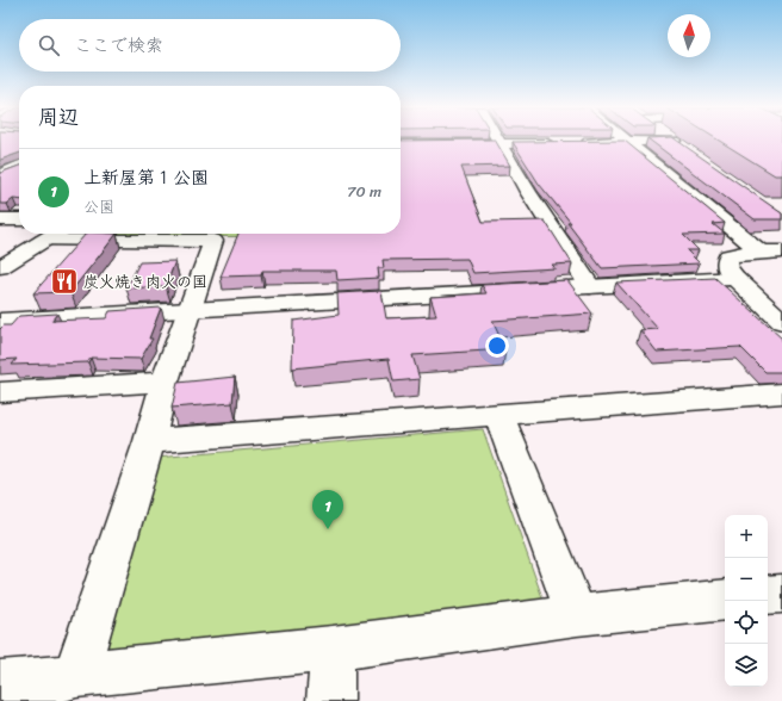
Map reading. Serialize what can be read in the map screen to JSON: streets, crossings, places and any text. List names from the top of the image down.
{
  "places": {
    "restaurant": ["炭火焼き肉火の国"]
  },
  "north": "top",
  "page": {
    "search": "ここで検索",
    "heading": "周辺",
    "list": [
      {
        "mark": "1",
        "name": "上新屋第１公園",
        "note": "公園",
        "value": "70 m"
      }
    ],
    "pins": "1",
    "map_buttons": ["+", "−"]
  }
}
